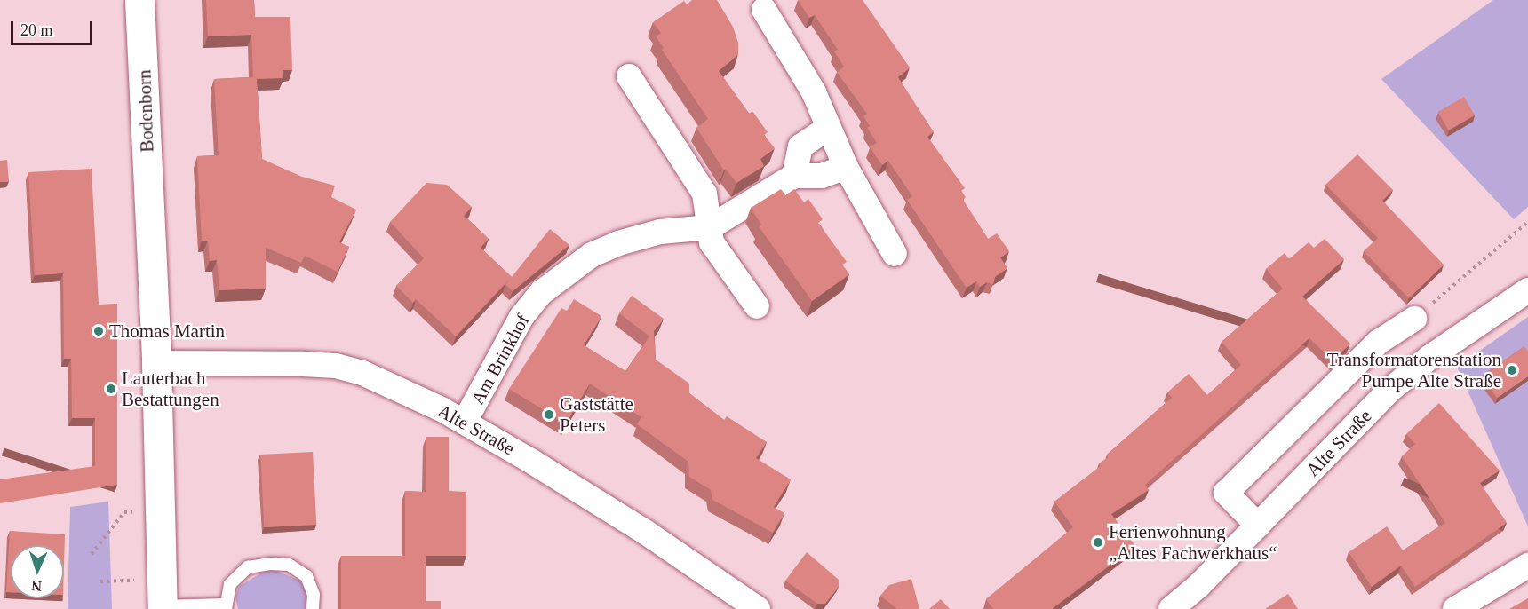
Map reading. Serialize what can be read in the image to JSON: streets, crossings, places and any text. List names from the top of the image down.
{
  "streets": {
    "main road": ["Bodenborn"],
    "street": ["Am Brinkhof", "Alte Straße"]
  },
  "crossings": [
    ["Bodenborn", "Alte Straße"],
    ["Am Brinkhof", "Alte Straße"]
  ],
  "places": [
    "Thomas Martin",
    "Transformatorenstation Pumpe Alte Straße",
    "Lauterbach Bestattungen",
    "Gaststätte Peters",
    "Ferienwohnung „Altes Fachwerkhaus“"
  ],
  "scale_bar": "20 m",
  "north": "bottom"
}
